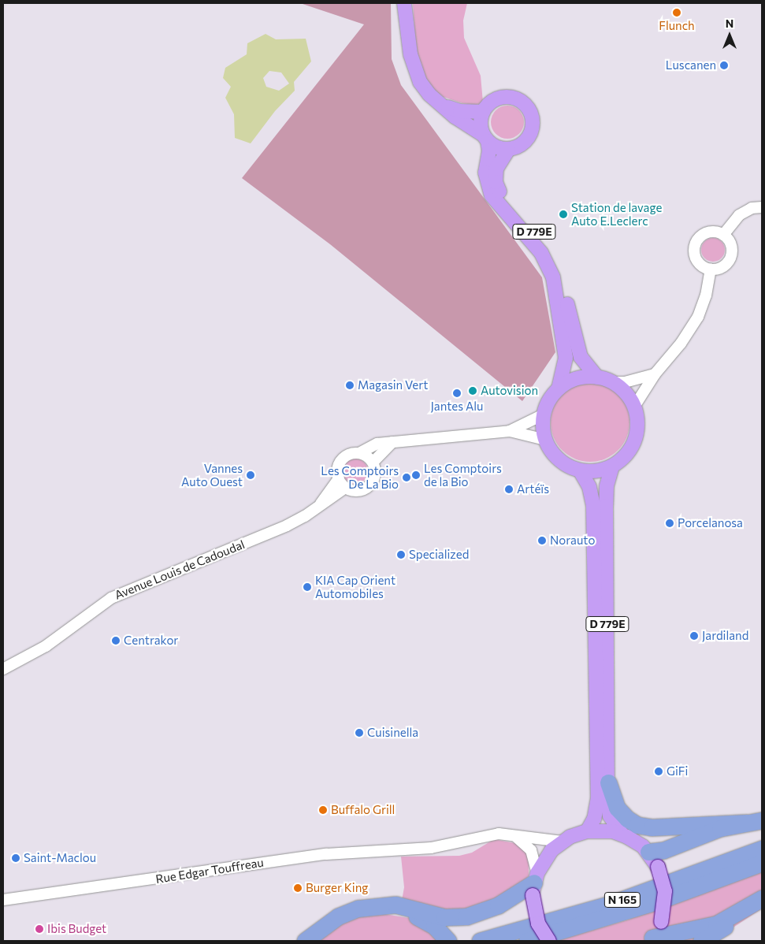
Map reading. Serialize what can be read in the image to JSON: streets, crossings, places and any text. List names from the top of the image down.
{
  "streets": {
    "highway": ["N 165"],
    "main road": ["D 779E"],
    "street": ["Avenue Louis de Cadoudal", "Rue Edgar Touffreau"]
  },
  "places": [
    "Flunch",
    "Luscanen",
    "Station de lavage Auto E.Leclerc",
    "Magasin Vert",
    "Autovision",
    "Jantes Alu",
    "Vannes Auto Ouest",
    "Les Comptoirs de la Bio",
    "Les Comptoirs De La Bio",
    "Artéïs",
    "Porcelanosa",
    "Norauto",
    "Specialized",
    "KIA Cap Orient Automobiles",
    "Jardiland",
    "Centrakor",
    "Cuisinella",
    "GiFi",
    "Buffalo Grill",
    "Saint-Maclou",
    "Burger King",
    "Ibis Budget"
  ],
  "north": "top"
}
